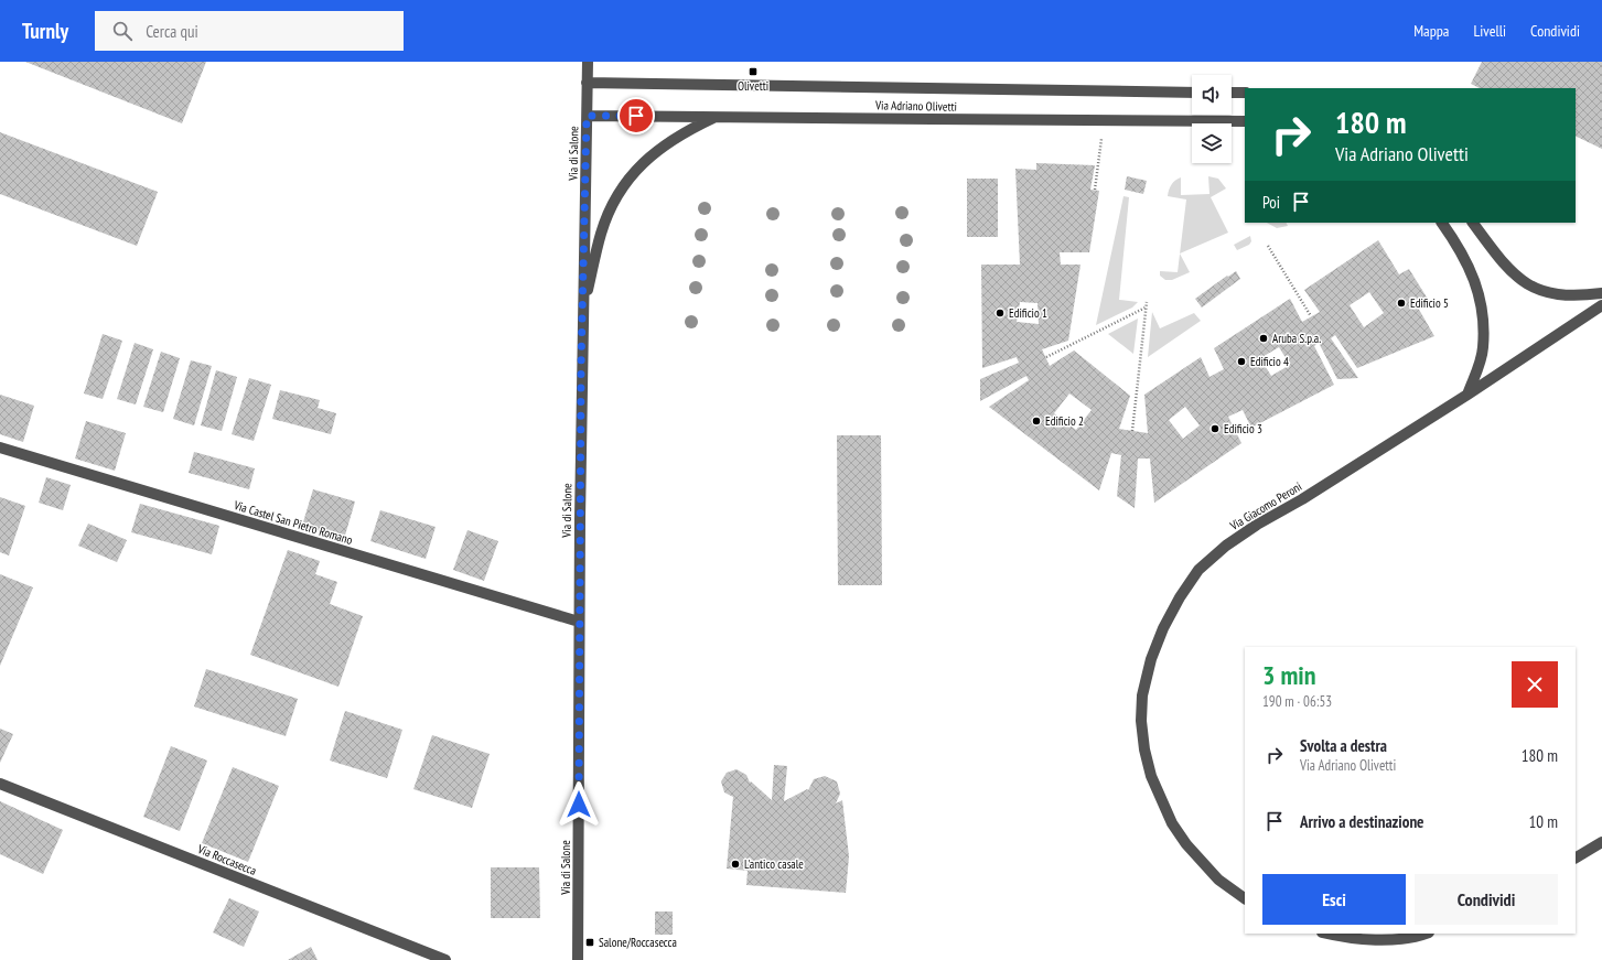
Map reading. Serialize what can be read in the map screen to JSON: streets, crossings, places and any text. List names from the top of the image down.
{
  "streets": {
    "street": [
      "Via Adriano Olivetti",
      "Via di Salone",
      "Via Giacomo Peroni",
      "Via Castel San Pietro Romano",
      "Via Roccasecca"
    ]
  },
  "crossings": [
    ["Via Adriano Olivetti", "Via di Salone"],
    ["Via di Salone", "Via Castel San Pietro Romano"]
  ],
  "places": {
    "transit": ["Olivetti", "Salone/Roccasecca"],
    "other": [
      "Edificio 5",
      "Edificio 1",
      "Aruba S.p.a.",
      "Edificio 4",
      "Edificio 2",
      "Edificio 3",
      "L'antico casale"
    ]
  },
  "page": {
    "header": "Turnly",
    "search": "Cerca qui",
    "nav": ["Mappa", "Livelli", "Condividi"],
    "turn": ["180 m", "Via Adriano Olivetti"],
    "then": "Poi",
    "heading": ["3 min", "190 m · 06:53"],
    "list": [
      {
        "name": "Svolta a destra",
        "note": "Via Adriano Olivetti",
        "value": "180 m"
      },
      {
        "name": "Arrivo a destinazione",
        "value": "10 m"
      }
    ],
    "buttons": ["Esci", "Condividi"]
  }
}
